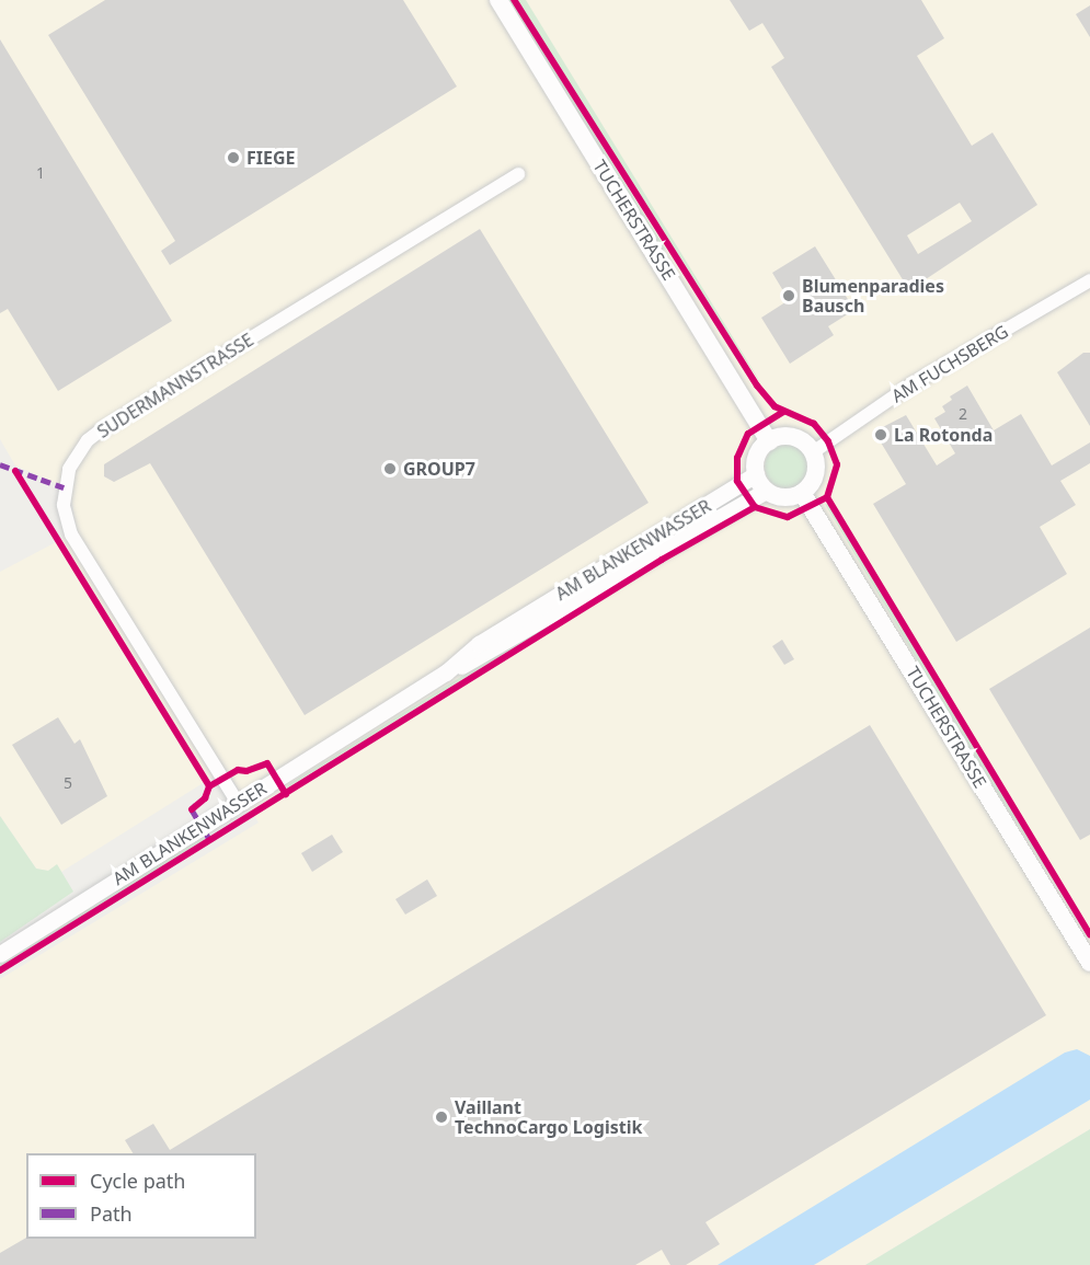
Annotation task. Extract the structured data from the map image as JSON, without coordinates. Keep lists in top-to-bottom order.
{
  "streets": {
    "main road": ["TUCHERSTRASSE"],
    "street": ["AM FUCHSBERG", "SUDERMANNSTRASSE", "AM BLANKENWASSER"]
  },
  "crossings": [
    ["TUCHERSTRASSE", "AM FUCHSBERG"],
    ["TUCHERSTRASSE", "AM BLANKENWASSER"],
    ["AM FUCHSBERG", "AM BLANKENWASSER"],
    ["SUDERMANNSTRASSE", "AM BLANKENWASSER"]
  ],
  "places": [
    "FIEGE",
    "Blumenparadies Bausch",
    "La Rotonda",
    "GROUP7",
    "Vaillant TechnoCargo Logistik"
  ],
  "house_numbers": ["1", "2", "5"],
  "legend": ["Cycle path", "Path"]
}
